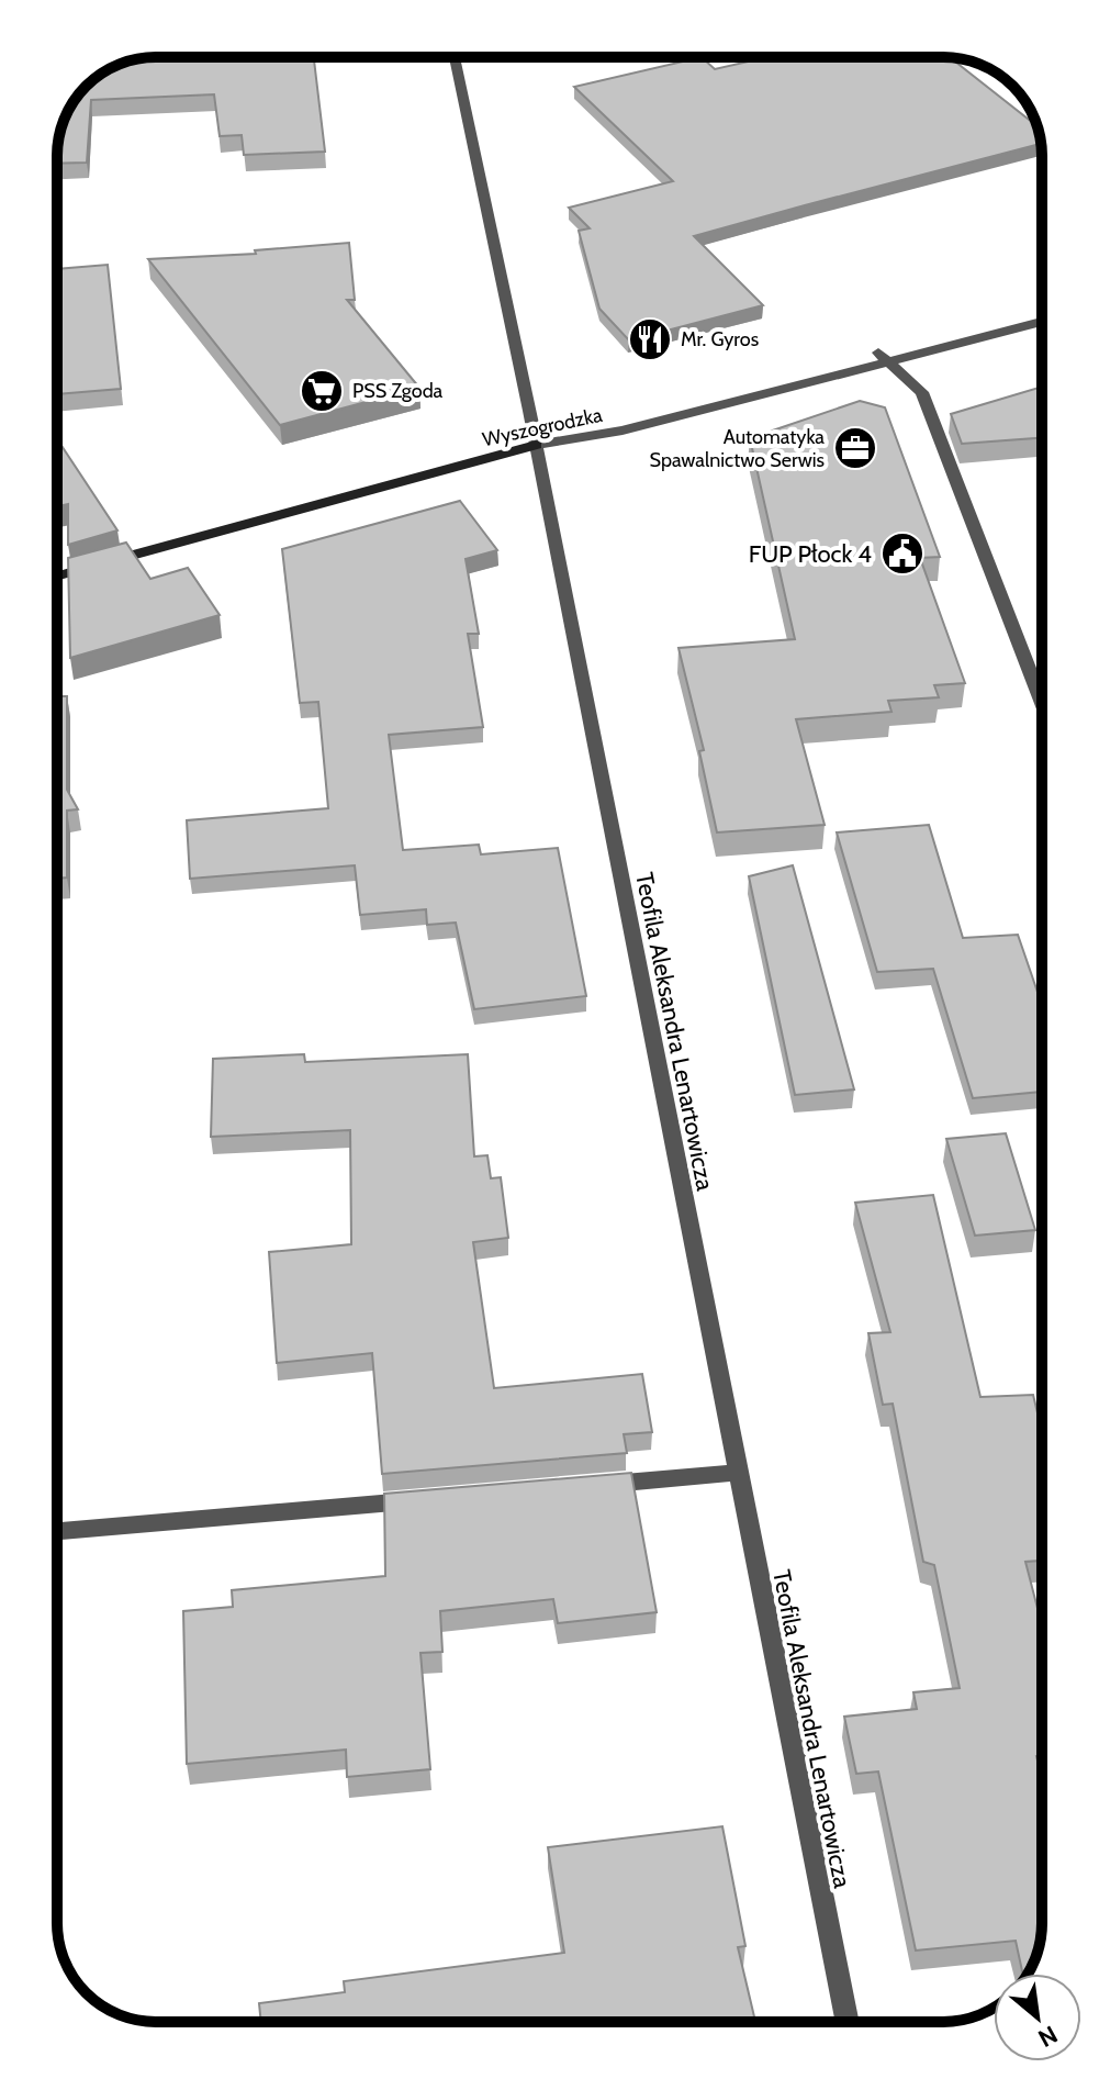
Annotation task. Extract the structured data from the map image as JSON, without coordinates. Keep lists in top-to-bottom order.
{
  "streets": {
    "street": ["Wyszogrodzka", "Teofila Aleksandra Lenartowicza"]
  },
  "crossings": [
    ["Wyszogrodzka", "Teofila Aleksandra Lenartowicza"]
  ],
  "places": {
    "restaurant": ["Mr. Gyros"],
    "supermarket": ["PSS Zgoda"],
    "office": ["Automatyka Spawalnictwo Serwis"],
    "public building": ["FUP Płock 4"]
  },
  "north": "bottom right"
}
